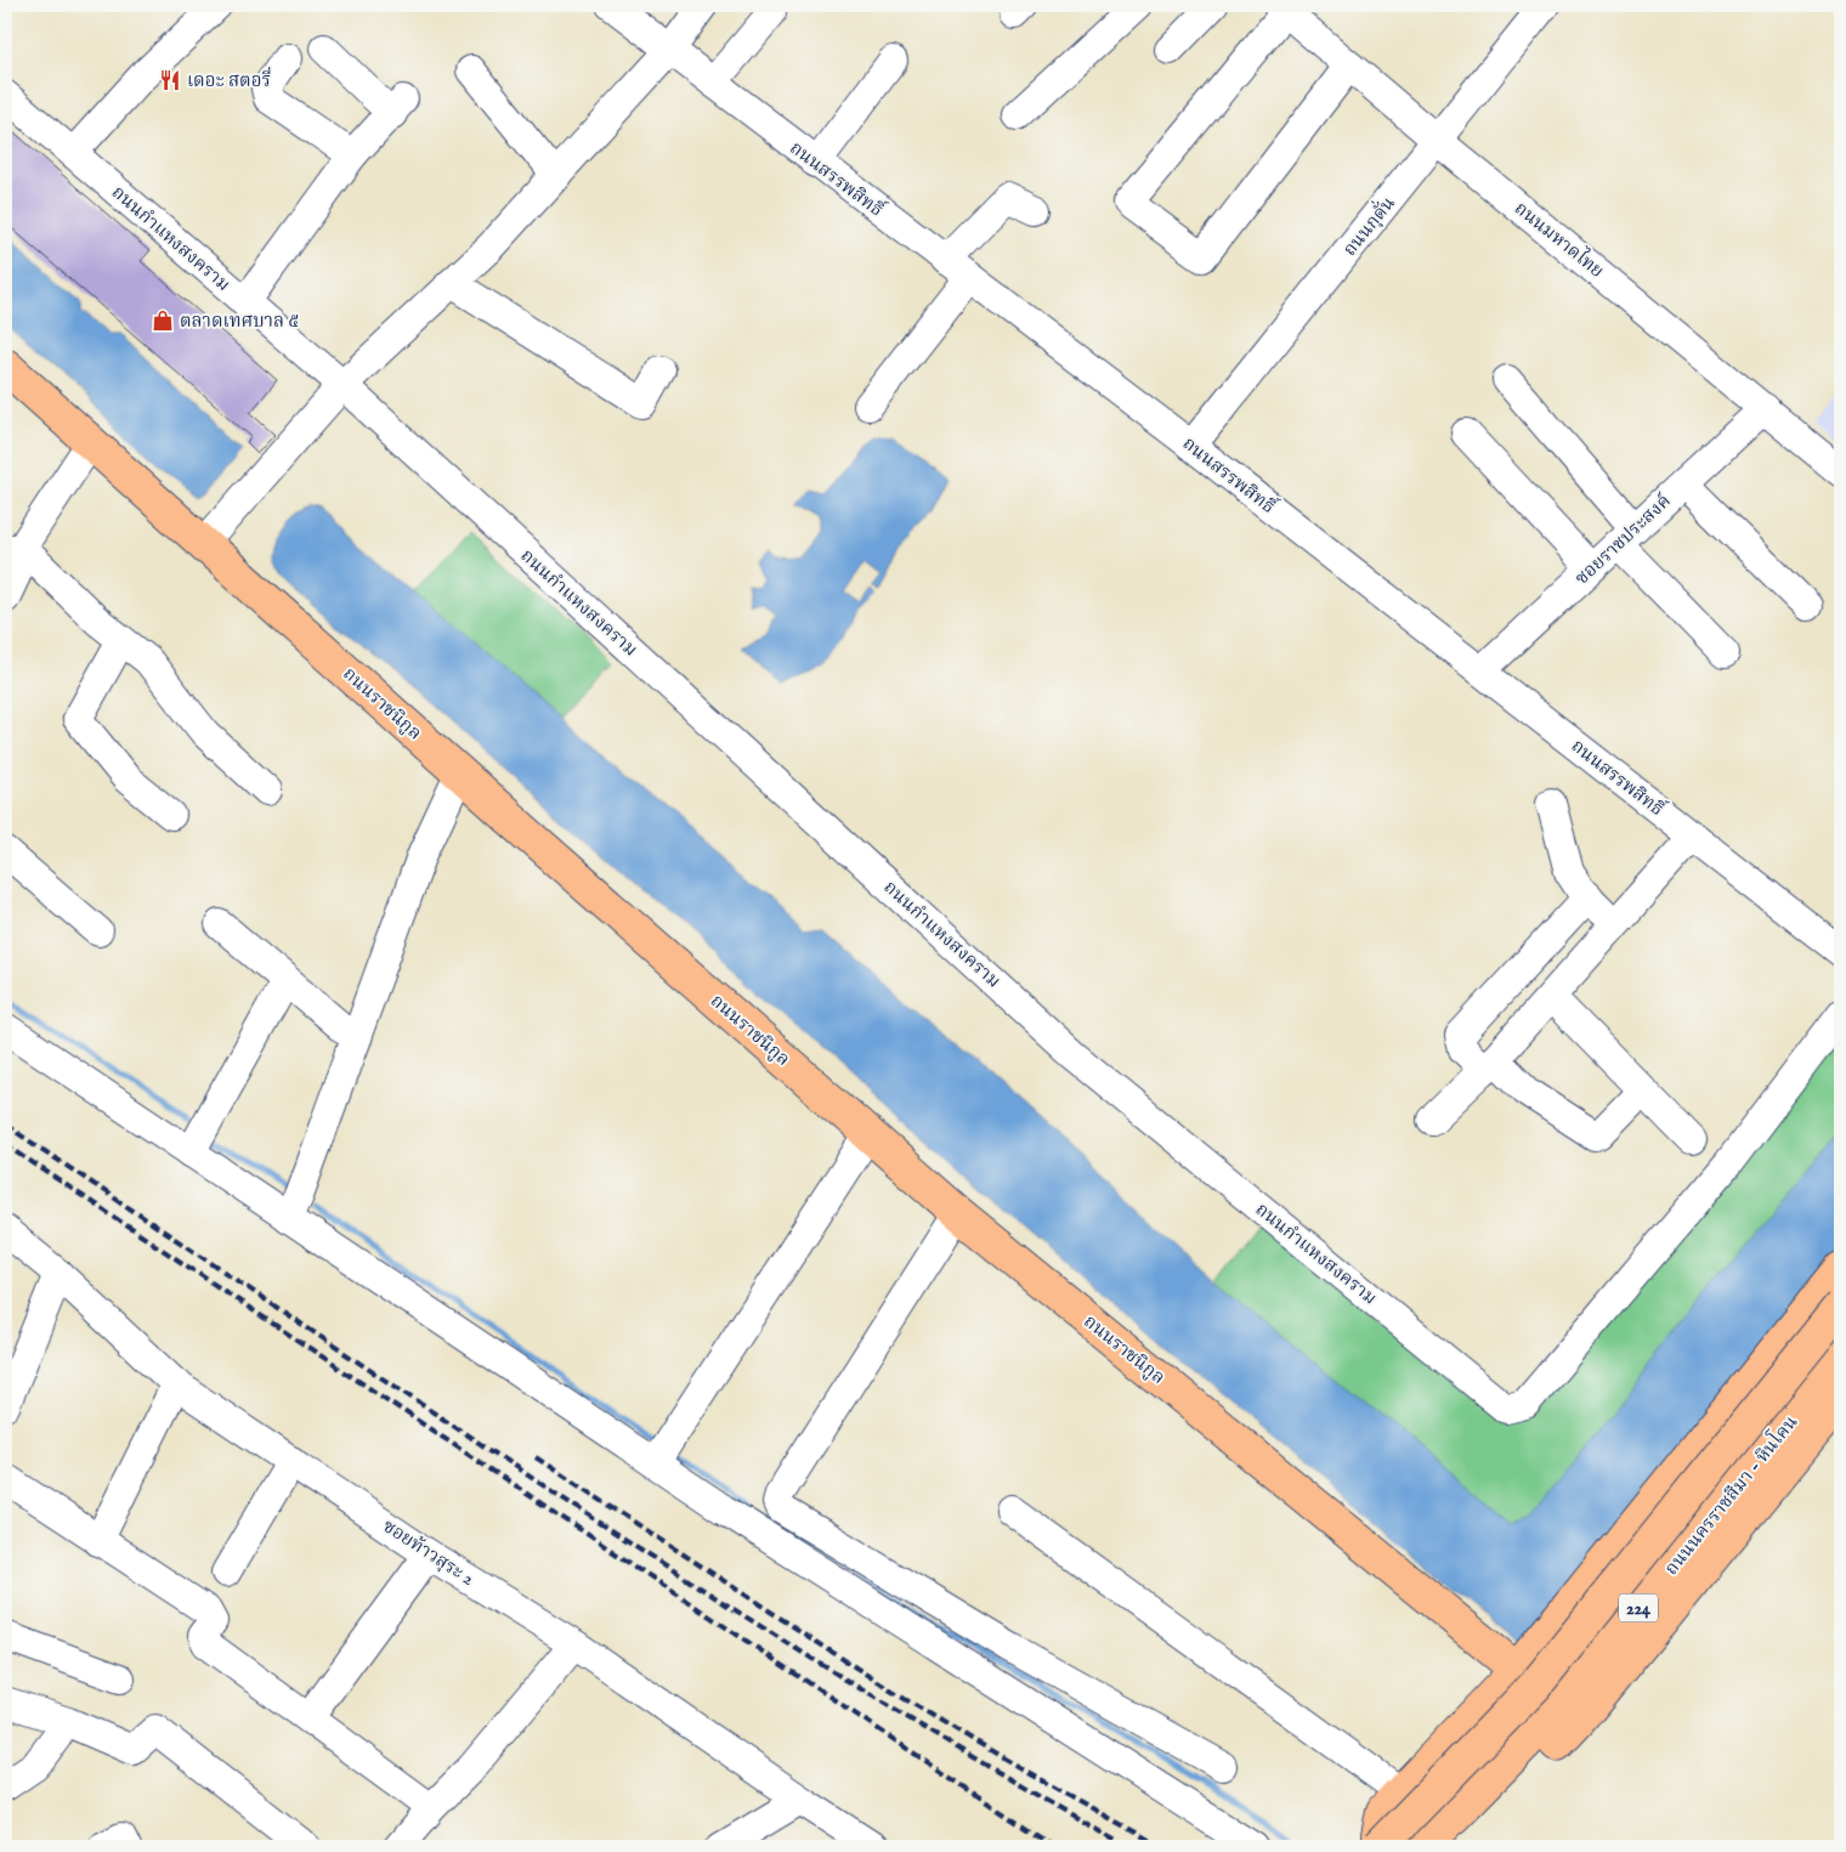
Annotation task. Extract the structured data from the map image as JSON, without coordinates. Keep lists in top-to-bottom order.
{
  "streets": {
    "main road": ["ถนนราชนิกูล", "ถนนนครราชสีมา - หินโคน", "224"],
    "street": [
      "ถนนสรรพสิทธิ์",
      "ถนนกุดั่น",
      "ถนนกำแหงสงคราม",
      "ถนนมหาดไทย",
      "ซอยราชประสงค์",
      "ซอยท้าวสุระ 2"
    ]
  },
  "crossings": [
    ["ถนนสรรพสิทธิ์", "ถนนกุดั่น"],
    ["ถนนสรรพสิทธิ์", "ซอยราชประสงค์"],
    ["ถนนกุดั่น", "ถนนมหาดไทย"],
    ["ถนนมหาดไทย", "ซอยราชประสงค์"]
  ],
  "places": {
    "restaurant": ["เดอะ สตอรี่"],
    "shop": ["ตลาดเทศบาล ๕"]
  }
}
